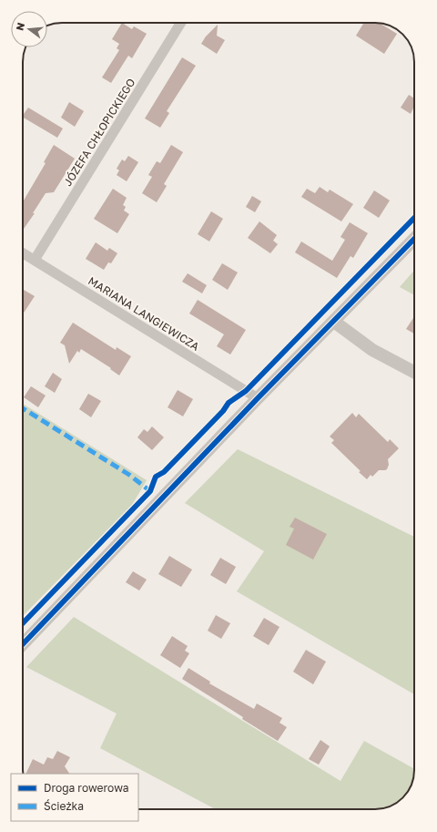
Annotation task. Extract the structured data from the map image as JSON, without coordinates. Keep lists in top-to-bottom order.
{
  "streets": {
    "street": ["JÓZEFA CHŁOPICKIEGO", "MARIANA LANGIEWICZA"]
  },
  "crossings": [
    ["JÓZEFA CHŁOPICKIEGO", "MARIANA LANGIEWICZA"]
  ],
  "legend": ["Droga rowerowa", "Ścieżka"],
  "north": "left"
}
